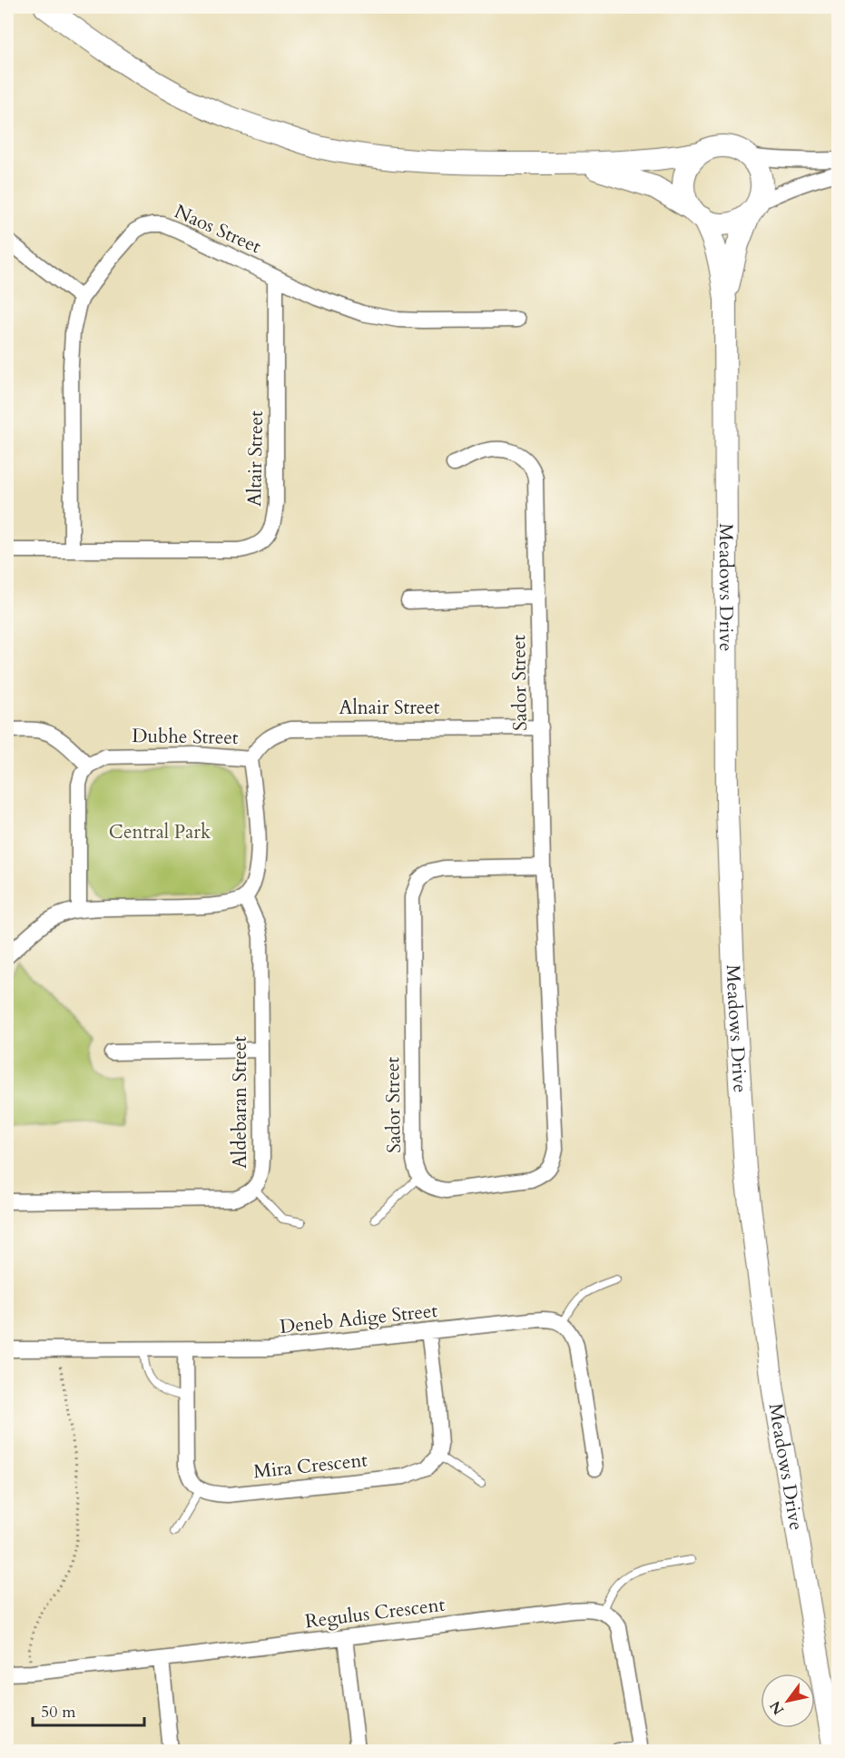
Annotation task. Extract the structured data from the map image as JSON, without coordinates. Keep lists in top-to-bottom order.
{
  "streets": {
    "street": [
      "Naos Street",
      "Altair Street",
      "Meadows Drive",
      "Sador Street",
      "Alnair Street",
      "Dubhe Street",
      "Aldebaran Street",
      "Deneb Adige Street",
      "Mira Crescent",
      "Regulus Crescent"
    ]
  },
  "crossings": [
    ["Naos Street", "Altair Street"],
    ["Sador Street", "Alnair Street"],
    ["Alnair Street", "Dubhe Street"],
    ["Dubhe Street", "Aldebaran Street"]
  ],
  "parks": ["Central Park"],
  "scale_bar": "50 m",
  "north": "bottom left"
}
